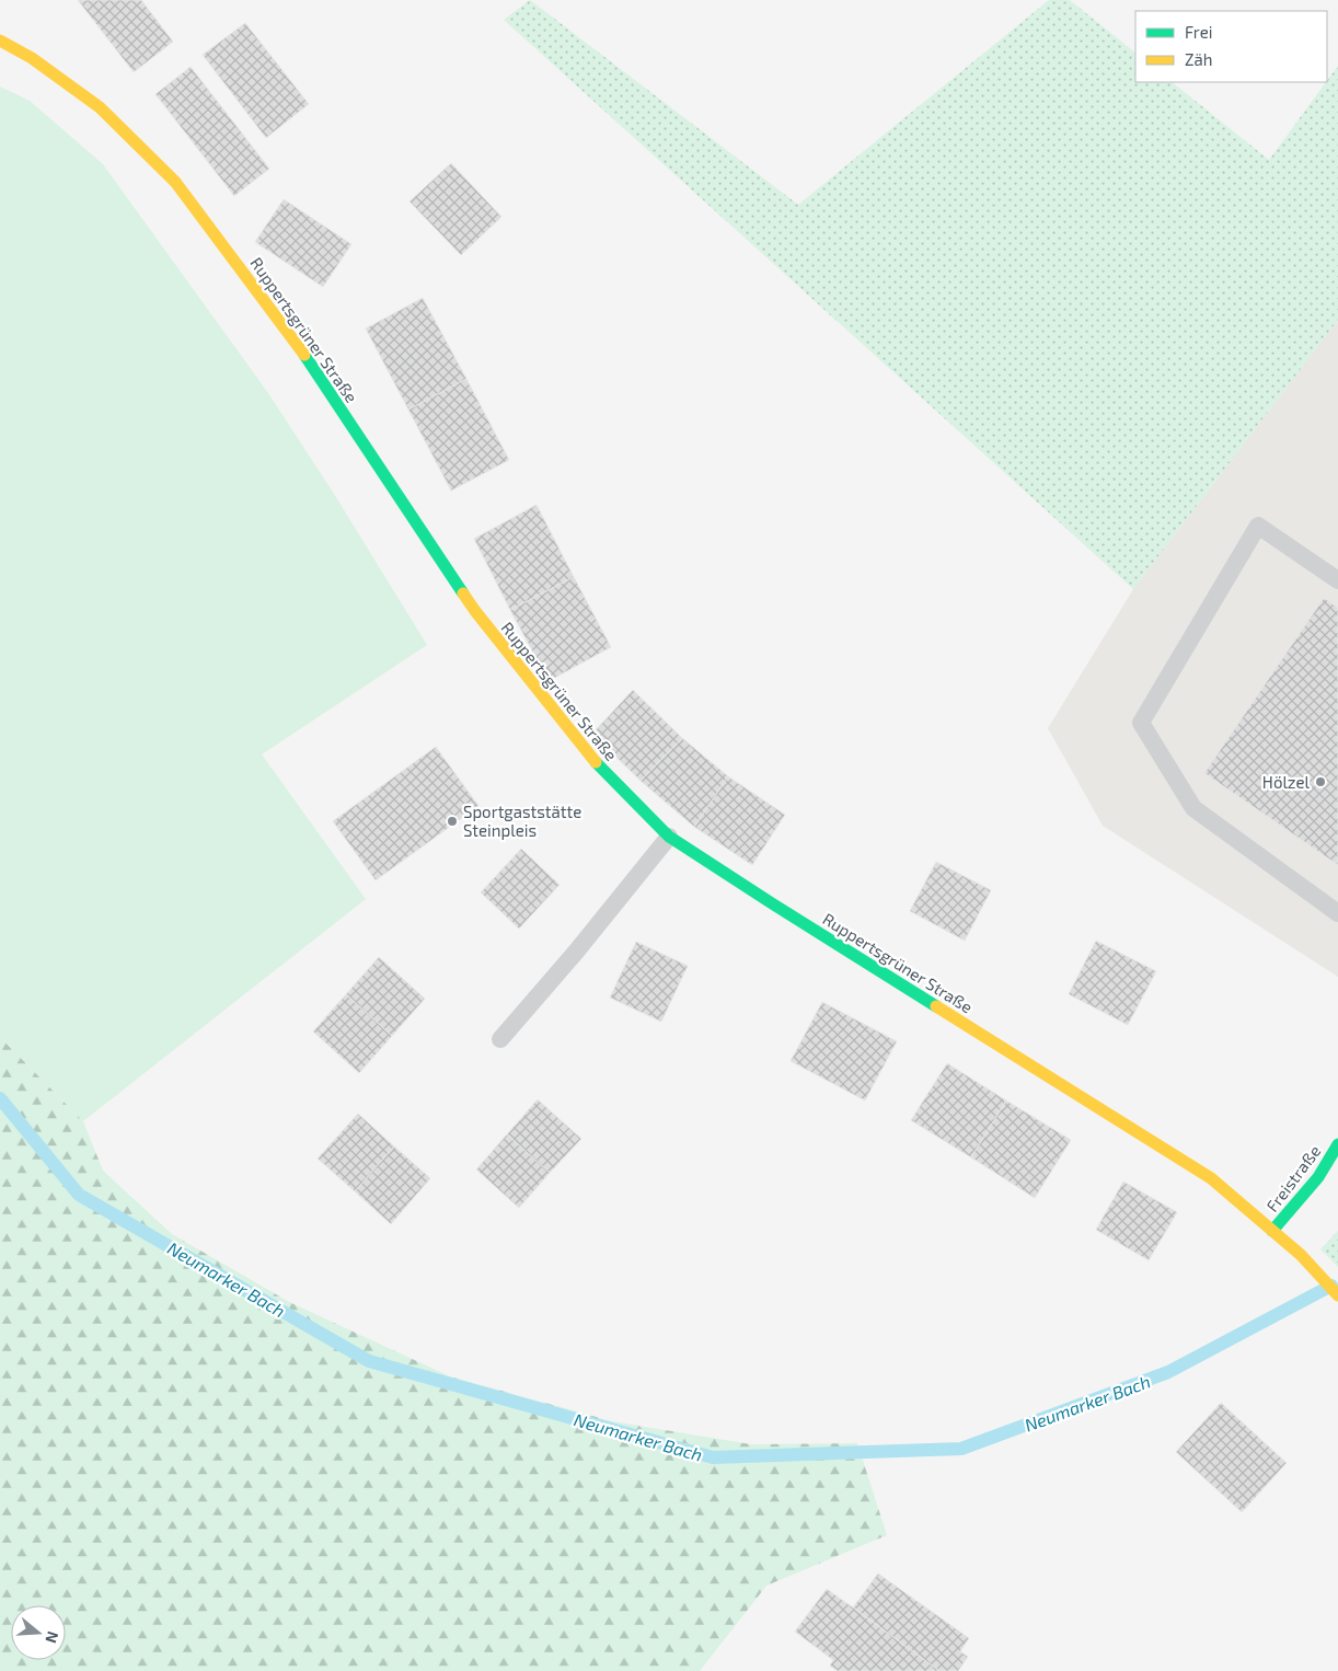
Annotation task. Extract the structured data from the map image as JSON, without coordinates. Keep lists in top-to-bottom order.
{
  "streets": {
    "street": ["Ruppertsgrüner Straße", "Freistraße"]
  },
  "crossings": [
    ["Ruppertsgrüner Straße", "Freistraße"]
  ],
  "water": ["Neumarker Bach"],
  "places": ["Hölzel", "Sportgaststätte Steinpleis"],
  "legend": ["Frei", "Zäh"],
  "north": "right"
}
